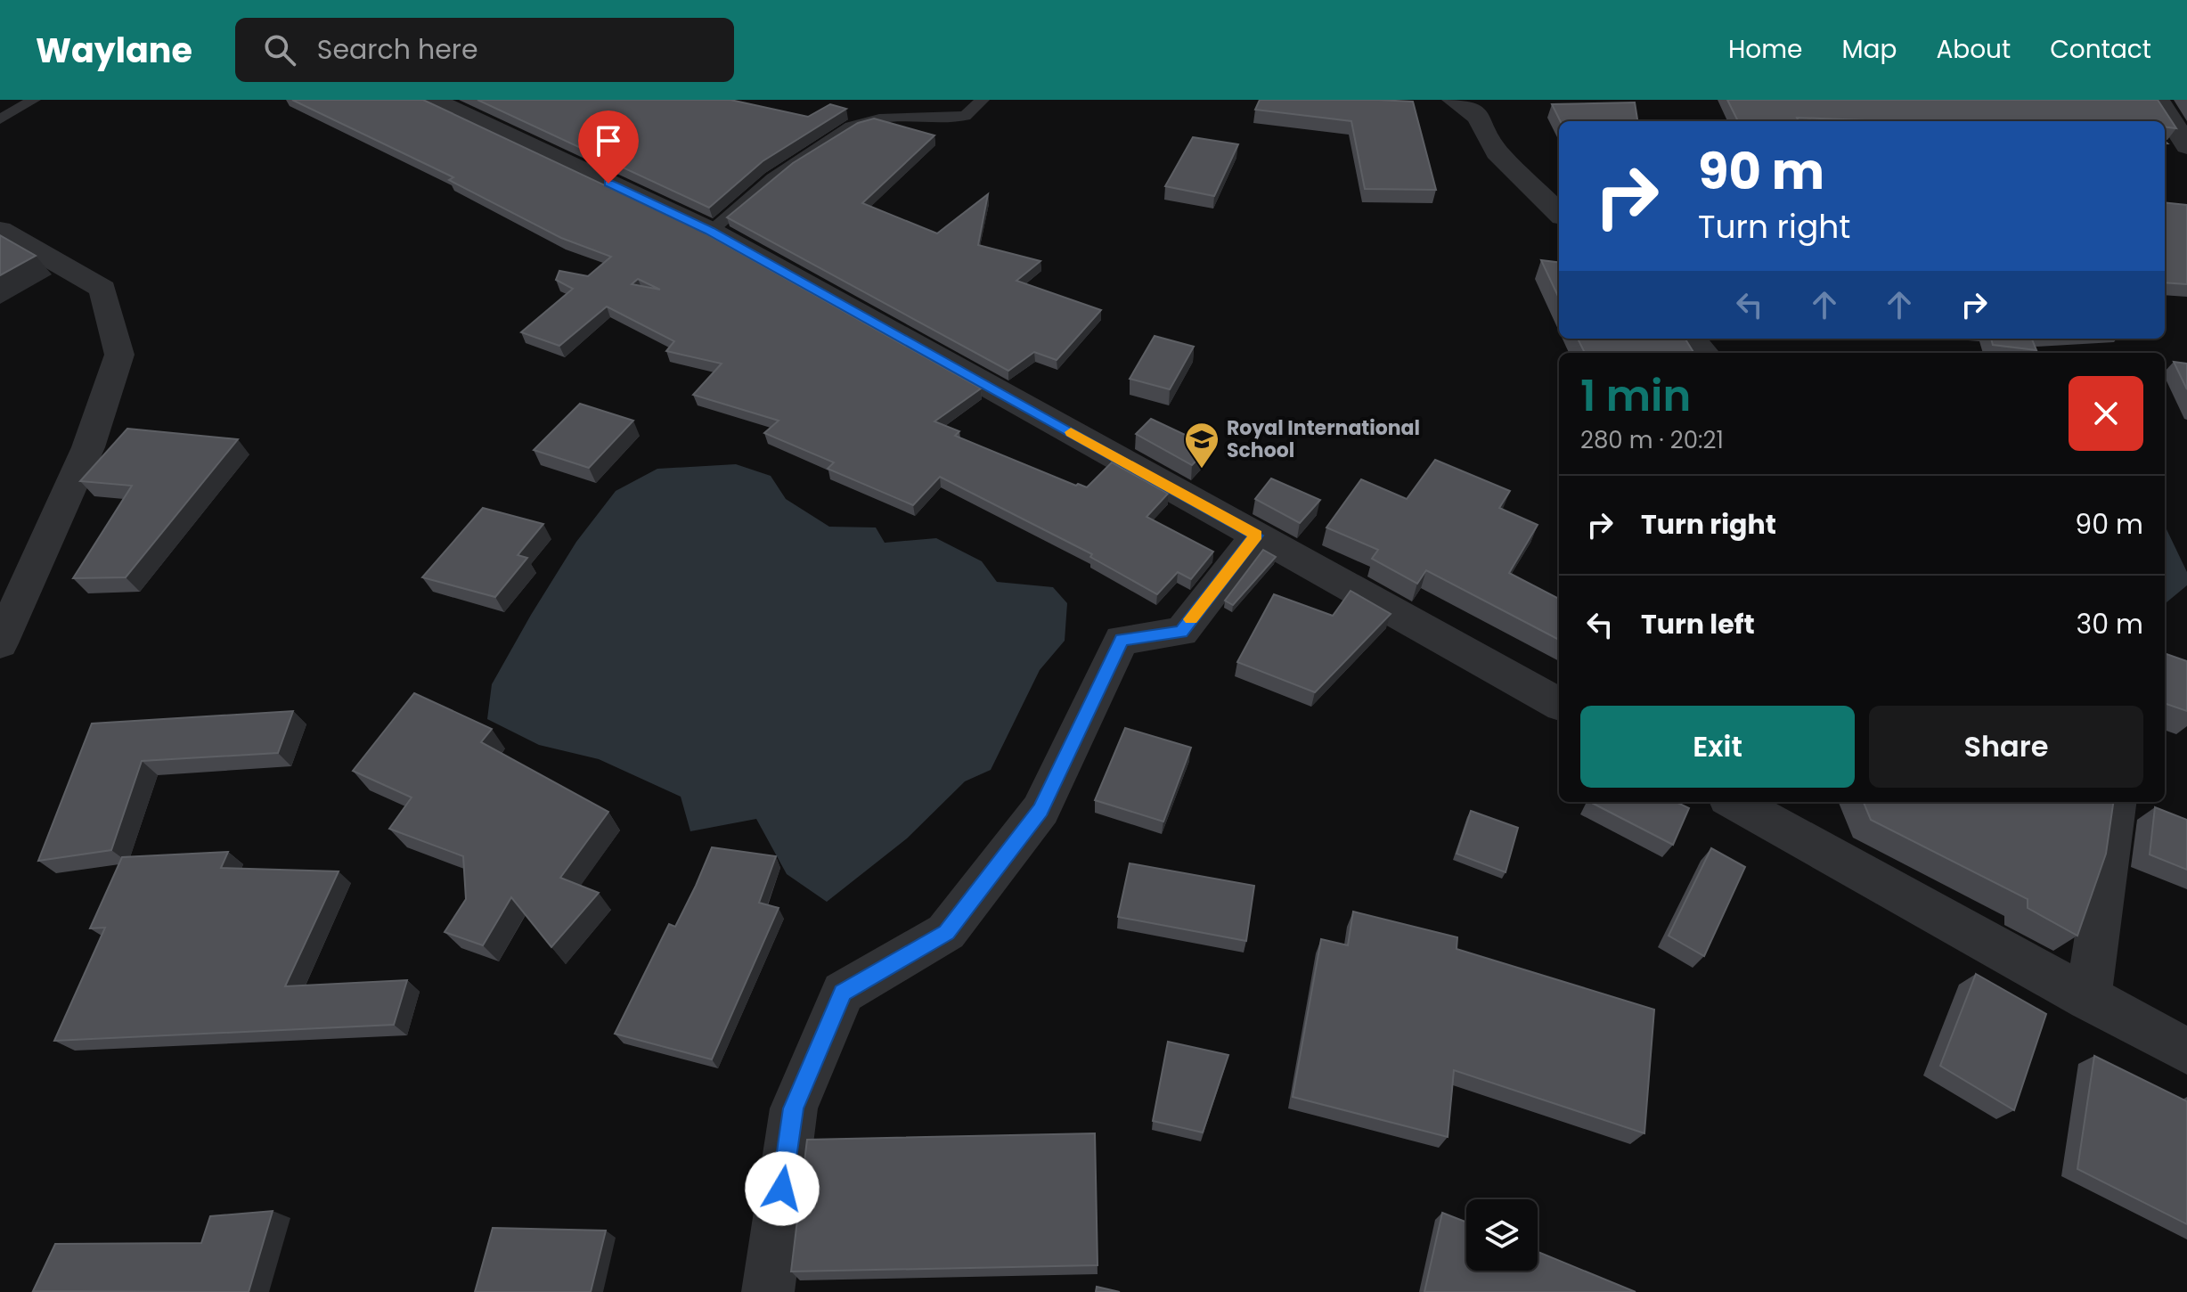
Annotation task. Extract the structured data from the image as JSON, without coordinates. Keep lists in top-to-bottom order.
{
  "places": {
    "school or university": ["Royal International School"]
  },
  "page": {
    "header": "Waylane",
    "search": "Search here",
    "nav": [
      "Home",
      "Map",
      "About",
      "Contact"
    ],
    "turn": ["90 m", "Turn right"],
    "heading": ["1 min", "280 m · 20:21"],
    "list": [
      {
        "name": "Turn right",
        "value": "90 m"
      },
      {
        "name": "Turn left",
        "value": "30 m"
      }
    ],
    "buttons": ["Exit", "Share"]
  }
}
